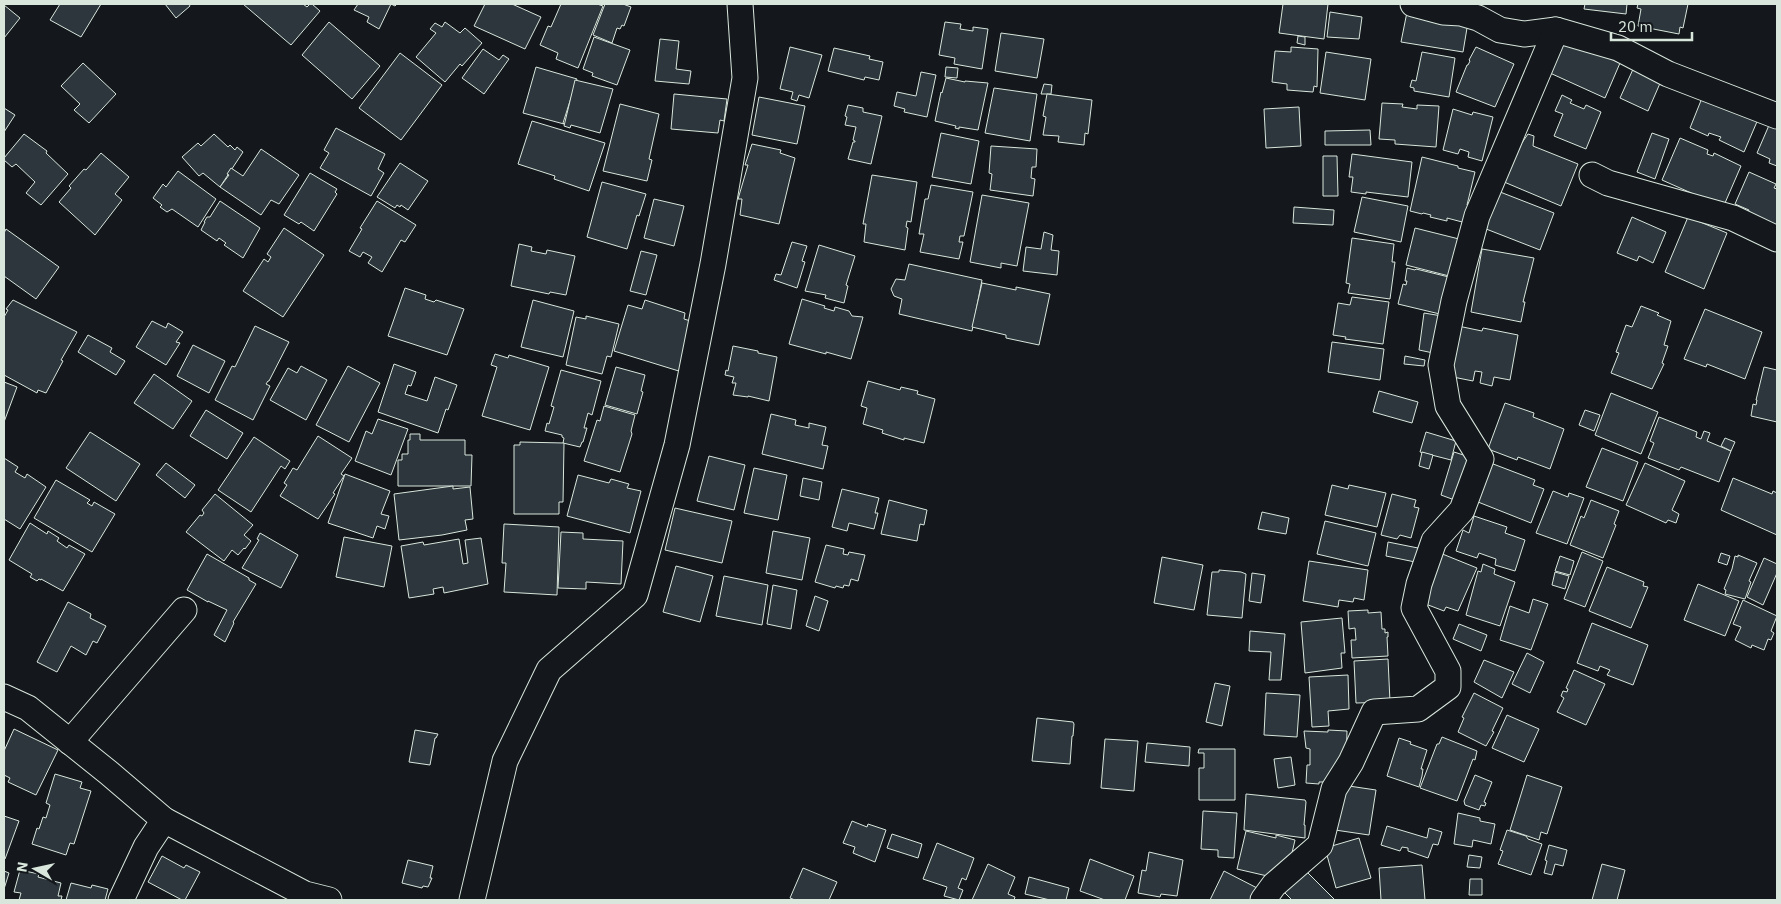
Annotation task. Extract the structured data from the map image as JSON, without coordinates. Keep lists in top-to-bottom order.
{
  "scale_bar": "20 m",
  "north": "left"
}
